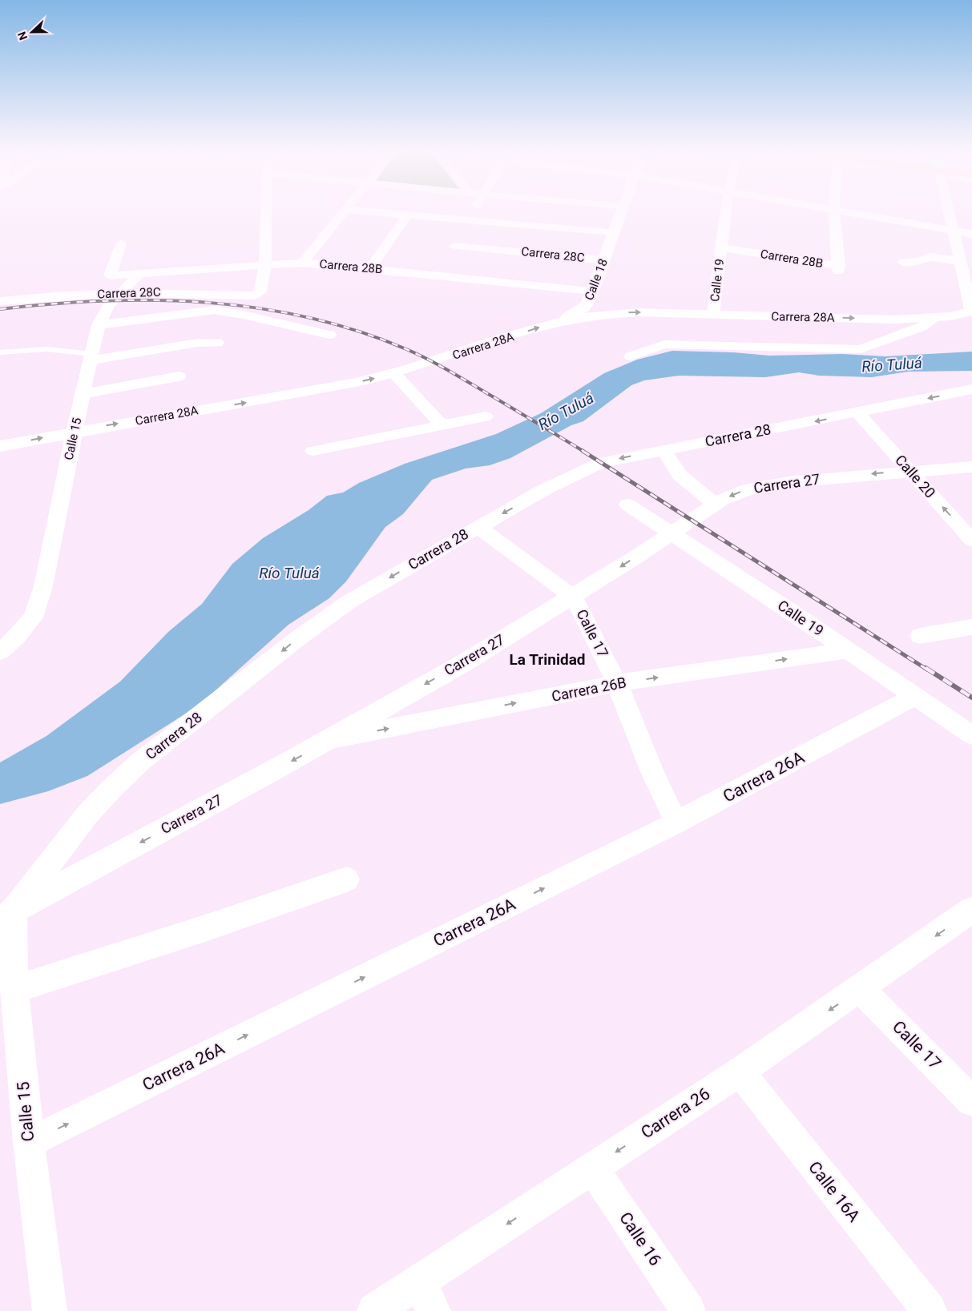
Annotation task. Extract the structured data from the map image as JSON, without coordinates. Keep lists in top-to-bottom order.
{
  "streets": {
    "street": [
      "Carrera 28C",
      "Carrera 28B",
      "Calle 18",
      "Calle 19",
      "Carrera 28A",
      "Carrera 28",
      "Calle 15",
      "Calle 20",
      "Carrera 27",
      "Calle 17",
      "Carrera 26B",
      "Carrera 26A",
      "Carrera 26",
      "Calle 16A",
      "Calle 16"
    ]
  },
  "crossings": [
    ["Carrera 28C", "Carrera 28B"],
    ["Carrera 28C", "Calle 18"],
    ["Carrera 28C", "Calle 15"],
    ["Carrera 28B", "Calle 18"],
    ["Carrera 28B", "Calle 19"],
    ["Carrera 28B", "Calle 15"],
    ["Calle 18", "Carrera 28A"],
    ["Calle 19", "Carrera 28A"],
    ["Calle 19", "Carrera 27"],
    ["Calle 19", "Carrera 26B"],
    ["Calle 19", "Carrera 26A"],
    ["Carrera 28A", "Calle 15"],
    ["Carrera 28", "Calle 15"],
    ["Carrera 28", "Calle 20"],
    ["Carrera 28", "Carrera 27"],
    ["Carrera 28", "Calle 17"],
    ["Calle 15", "Carrera 27"],
    ["Calle 15", "Carrera 26A"],
    ["Calle 20", "Carrera 27"],
    ["Carrera 27", "Calle 17"],
    ["Carrera 27", "Carrera 26B"],
    ["Calle 17", "Carrera 26B"],
    ["Calle 17", "Carrera 26A"],
    ["Calle 17", "Carrera 26"],
    ["Carrera 26", "Calle 16A"],
    ["Carrera 26", "Calle 16"]
  ],
  "one_way": ["Calle 20", "Carrera 26B", "Carrera 26"],
  "districts": ["La Trinidad"],
  "water": ["Río Tuluá"],
  "north": "left"
}
